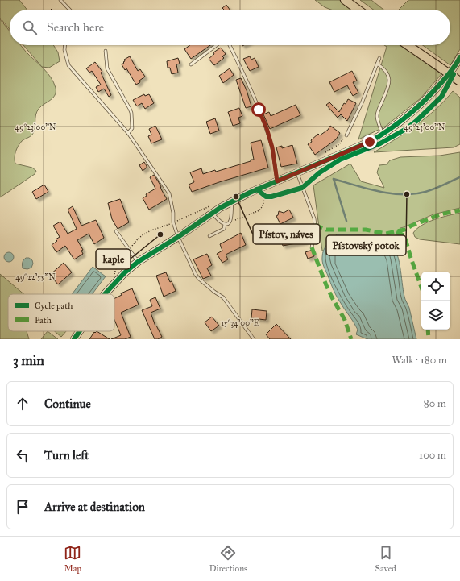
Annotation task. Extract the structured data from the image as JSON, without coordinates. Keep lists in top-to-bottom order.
{
  "places": ["Pístovský potok", "Pístov, náves", "kaple"],
  "legend": ["Cycle path", "Path"],
  "page": {
    "search": "Search here",
    "heading": ["3 min", "Walk · 180 m"],
    "list": [
      ["Continue", "80 m"],
      ["Turn left", "100 m"],
      "Arrive at destination"
    ],
    "nav": ["Map", "Directions", "Saved"]
  },
  "coordinates": ["49°23'00\"N", "49°22'55\"N", "15°34'00\"E"]
}
